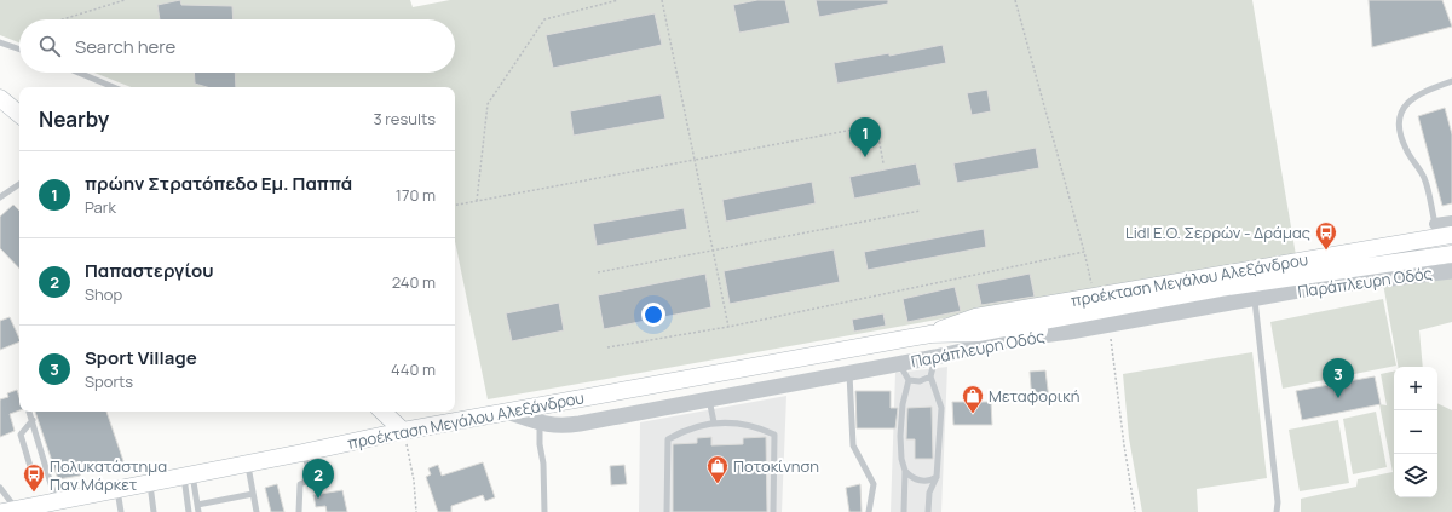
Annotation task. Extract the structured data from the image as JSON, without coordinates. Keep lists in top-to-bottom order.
{
  "streets": {
    "main road": ["προέκταση Μεγάλου Αλεξάνδρου"],
    "street": ["Παράπλευρη Οδός"]
  },
  "crossings": [
    ["προέκταση Μεγάλου Αλεξάνδρου", "Παράπλευρη Οδός"]
  ],
  "places": {
    "bus stop": ["Lidl Ε.Ο. Σερρών - Δράμας", "Πολυκατάστημα Παν Μάρκετ"],
    "shop": ["Μεταφορική", "Ποτοκίνηση"]
  },
  "page": {
    "search": "Search here",
    "heading": ["Nearby", "3 results"],
    "pins": ["1", "3", "2"],
    "list": [
      {
        "mark": "1",
        "name": "πρώην Στρατόπεδο Εμ. Παππά",
        "note": "Park",
        "value": "170 m"
      },
      {
        "mark": "2",
        "name": "Παπαστεργίου",
        "note": "Shop",
        "value": "240 m"
      },
      {
        "mark": "3",
        "name": "Sport Village",
        "note": "Sports",
        "value": "440 m"
      }
    ],
    "map_buttons": ["+", "−"]
  }
}
